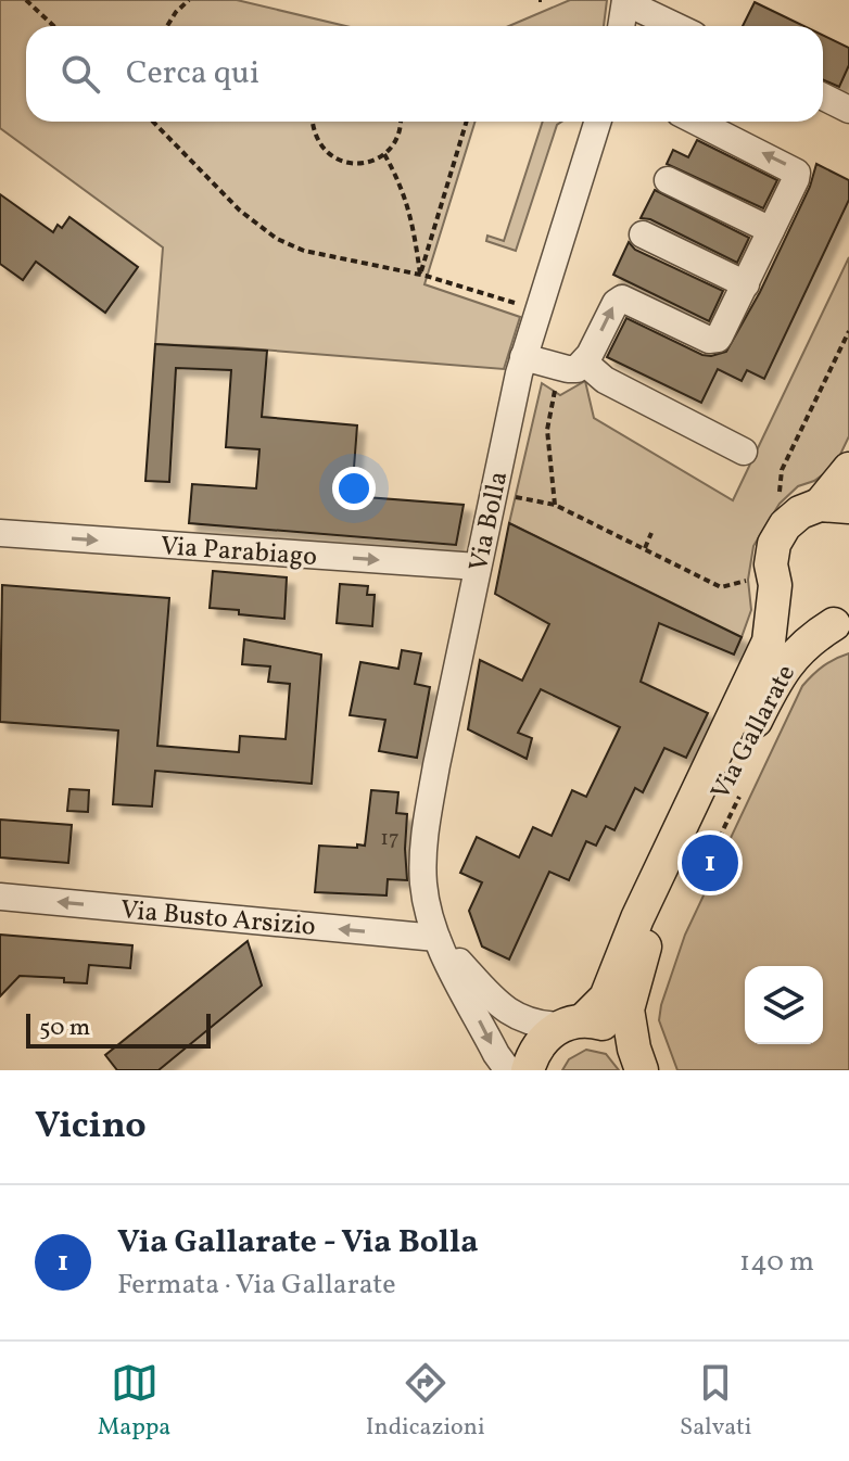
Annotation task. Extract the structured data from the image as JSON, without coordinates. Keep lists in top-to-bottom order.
{
  "streets": {
    "main road": ["Via Gallarate"],
    "street": ["Via Bolla", "Via Parabiago", "Via Busto Arsizio"]
  },
  "crossings": [
    ["Via Bolla", "Via Parabiago"],
    ["Via Bolla", "Via Gallarate"],
    ["Via Bolla", "Via Busto Arsizio"]
  ],
  "one_way": ["Via Parabiago", "Via Busto Arsizio"],
  "house_numbers": ["17"],
  "scale_bar": "50 m",
  "page": {
    "search": "Cerca qui",
    "pins": "1",
    "scale": "50 m",
    "heading": "Vicino",
    "list": [
      {
        "mark": "1",
        "name": "Via Gallarate - Via Bolla",
        "note": "Fermata · Via Gallarate",
        "value": "140 m"
      }
    ],
    "nav": ["Mappa", "Indicazioni", "Salvati"]
  }
}
